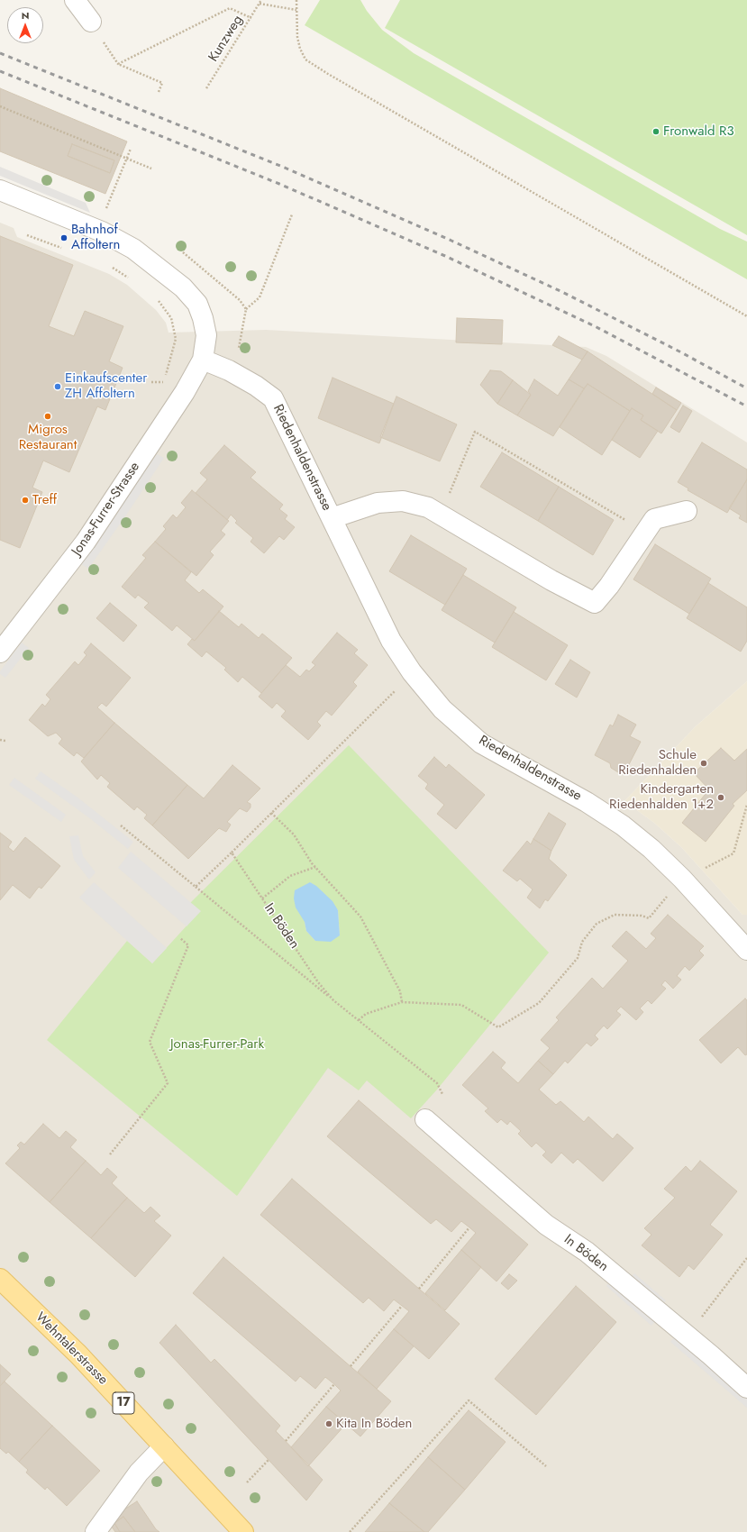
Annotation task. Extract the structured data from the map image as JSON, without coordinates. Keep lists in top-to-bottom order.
{
  "streets": {
    "main road": ["Wehntalerstrasse", "17"],
    "street": ["Riedenhaldenstrasse", "Jonas-Furrer-Strasse", "In Böden"],
    "path": ["Kunzweg"]
  },
  "crossings": [
    ["Riedenhaldenstrasse", "Jonas-Furrer-Strasse"]
  ],
  "parks": ["Jonas-Furrer-Park"],
  "places": [
    "Fronwald R3",
    "Bahnhof Affoltern",
    "Einkaufscenter ZH Affoltern",
    "Migros Restaurant",
    "Treff",
    "Schule Riedenhalden",
    "Kindergarten Riedenhalden 1+2",
    "Kita In Böden"
  ],
  "north": "top"
}
